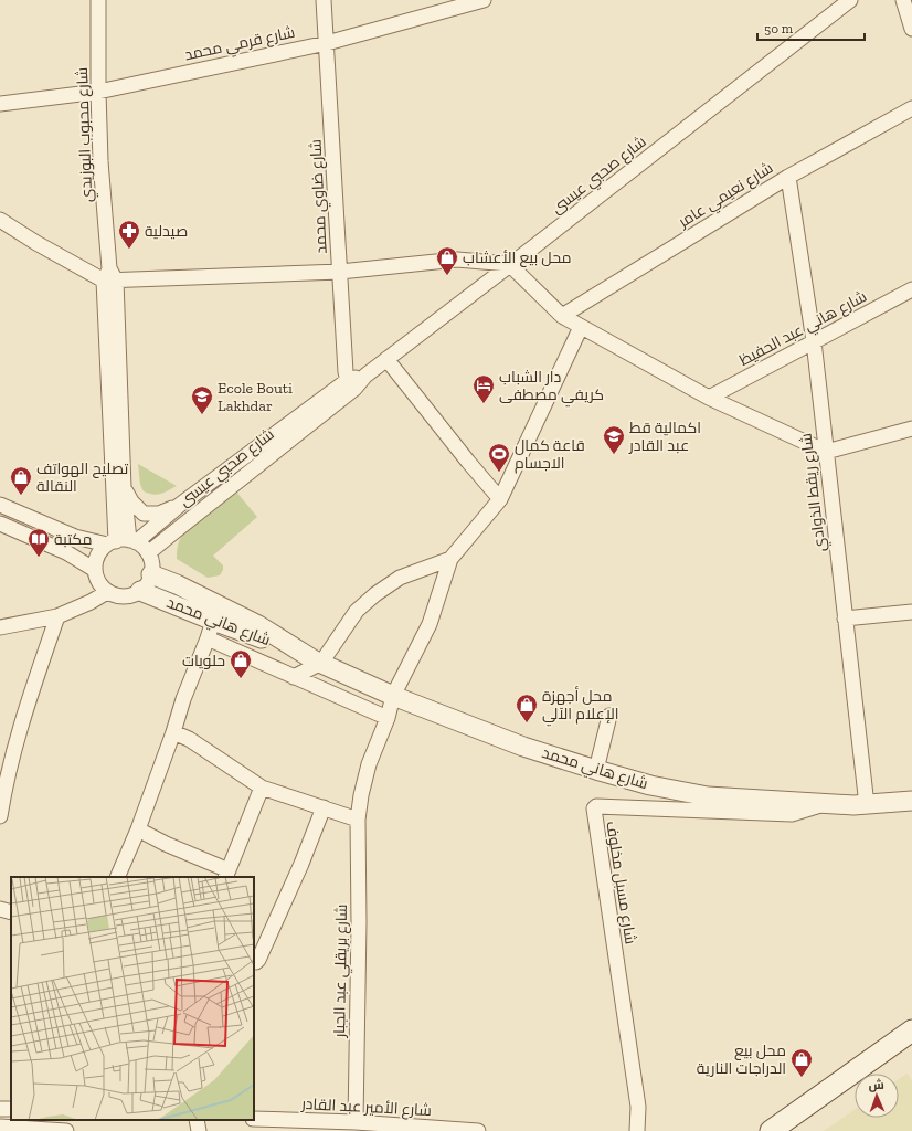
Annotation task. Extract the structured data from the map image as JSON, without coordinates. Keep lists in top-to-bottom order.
{
  "streets": {
    "street": [
      "شارع قرمي محمد",
      "شارع محبوب البوزيدي",
      "شارع صحبي عيسى",
      "شارع نعيمي عامر",
      "شارع ضاوي محمد",
      "شارع هاني عبد الحفيظ",
      "شارع ريقط الذوادي",
      "شارع هاني محمد",
      "شارع مسبل مخلوف",
      "شارع بريقلي عبد الجبار",
      "شارع الأمير عبد القادر"
    ]
  },
  "crossings": [
    ["شارع قرمي محمد", "شارع محبوب البوزيدي"],
    ["شارع قرمي محمد", "شارع ضاوي محمد"],
    ["شارع صحبي عيسى", "شارع ضاوي محمد"],
    ["شارع صحبي عيسى", "شارع هاني محمد"],
    ["شارع نعيمي عامر", "شارع ريقط الذوادي"],
    ["شارع هاني عبد الحفيظ", "شارع ريقط الذوادي"],
    ["شارع ريقط الذوادي", "شارع هاني محمد"],
    ["شارع هاني محمد", "شارع مسبل مخلوف"],
    ["شارع هاني محمد", "شارع بريقلي عبد الجبار"],
    ["شارع بريقلي عبد الجبار", "شارع الأمير عبد القادر"]
  ],
  "places": {
    "pharmacy": ["صيدلية"],
    "shop": [
      "محل بيع الأعشاب",
      "تصليح الهواتف النقالة",
      "حلويات",
      "محل أجهزة الإعلام الآلي",
      "محل بيع الدراجات النارية"
    ],
    "hotel": ["دار الشباب كريفي مصطفى"],
    "school or university": ["Ecole Bouti Lakhdar", "اكمالية قط عبد القادر"],
    "sports": ["قاعة كمال الاجسام"],
    "library": ["مكتبة"]
  },
  "scale_bar": "50 m",
  "north": "top"
}
